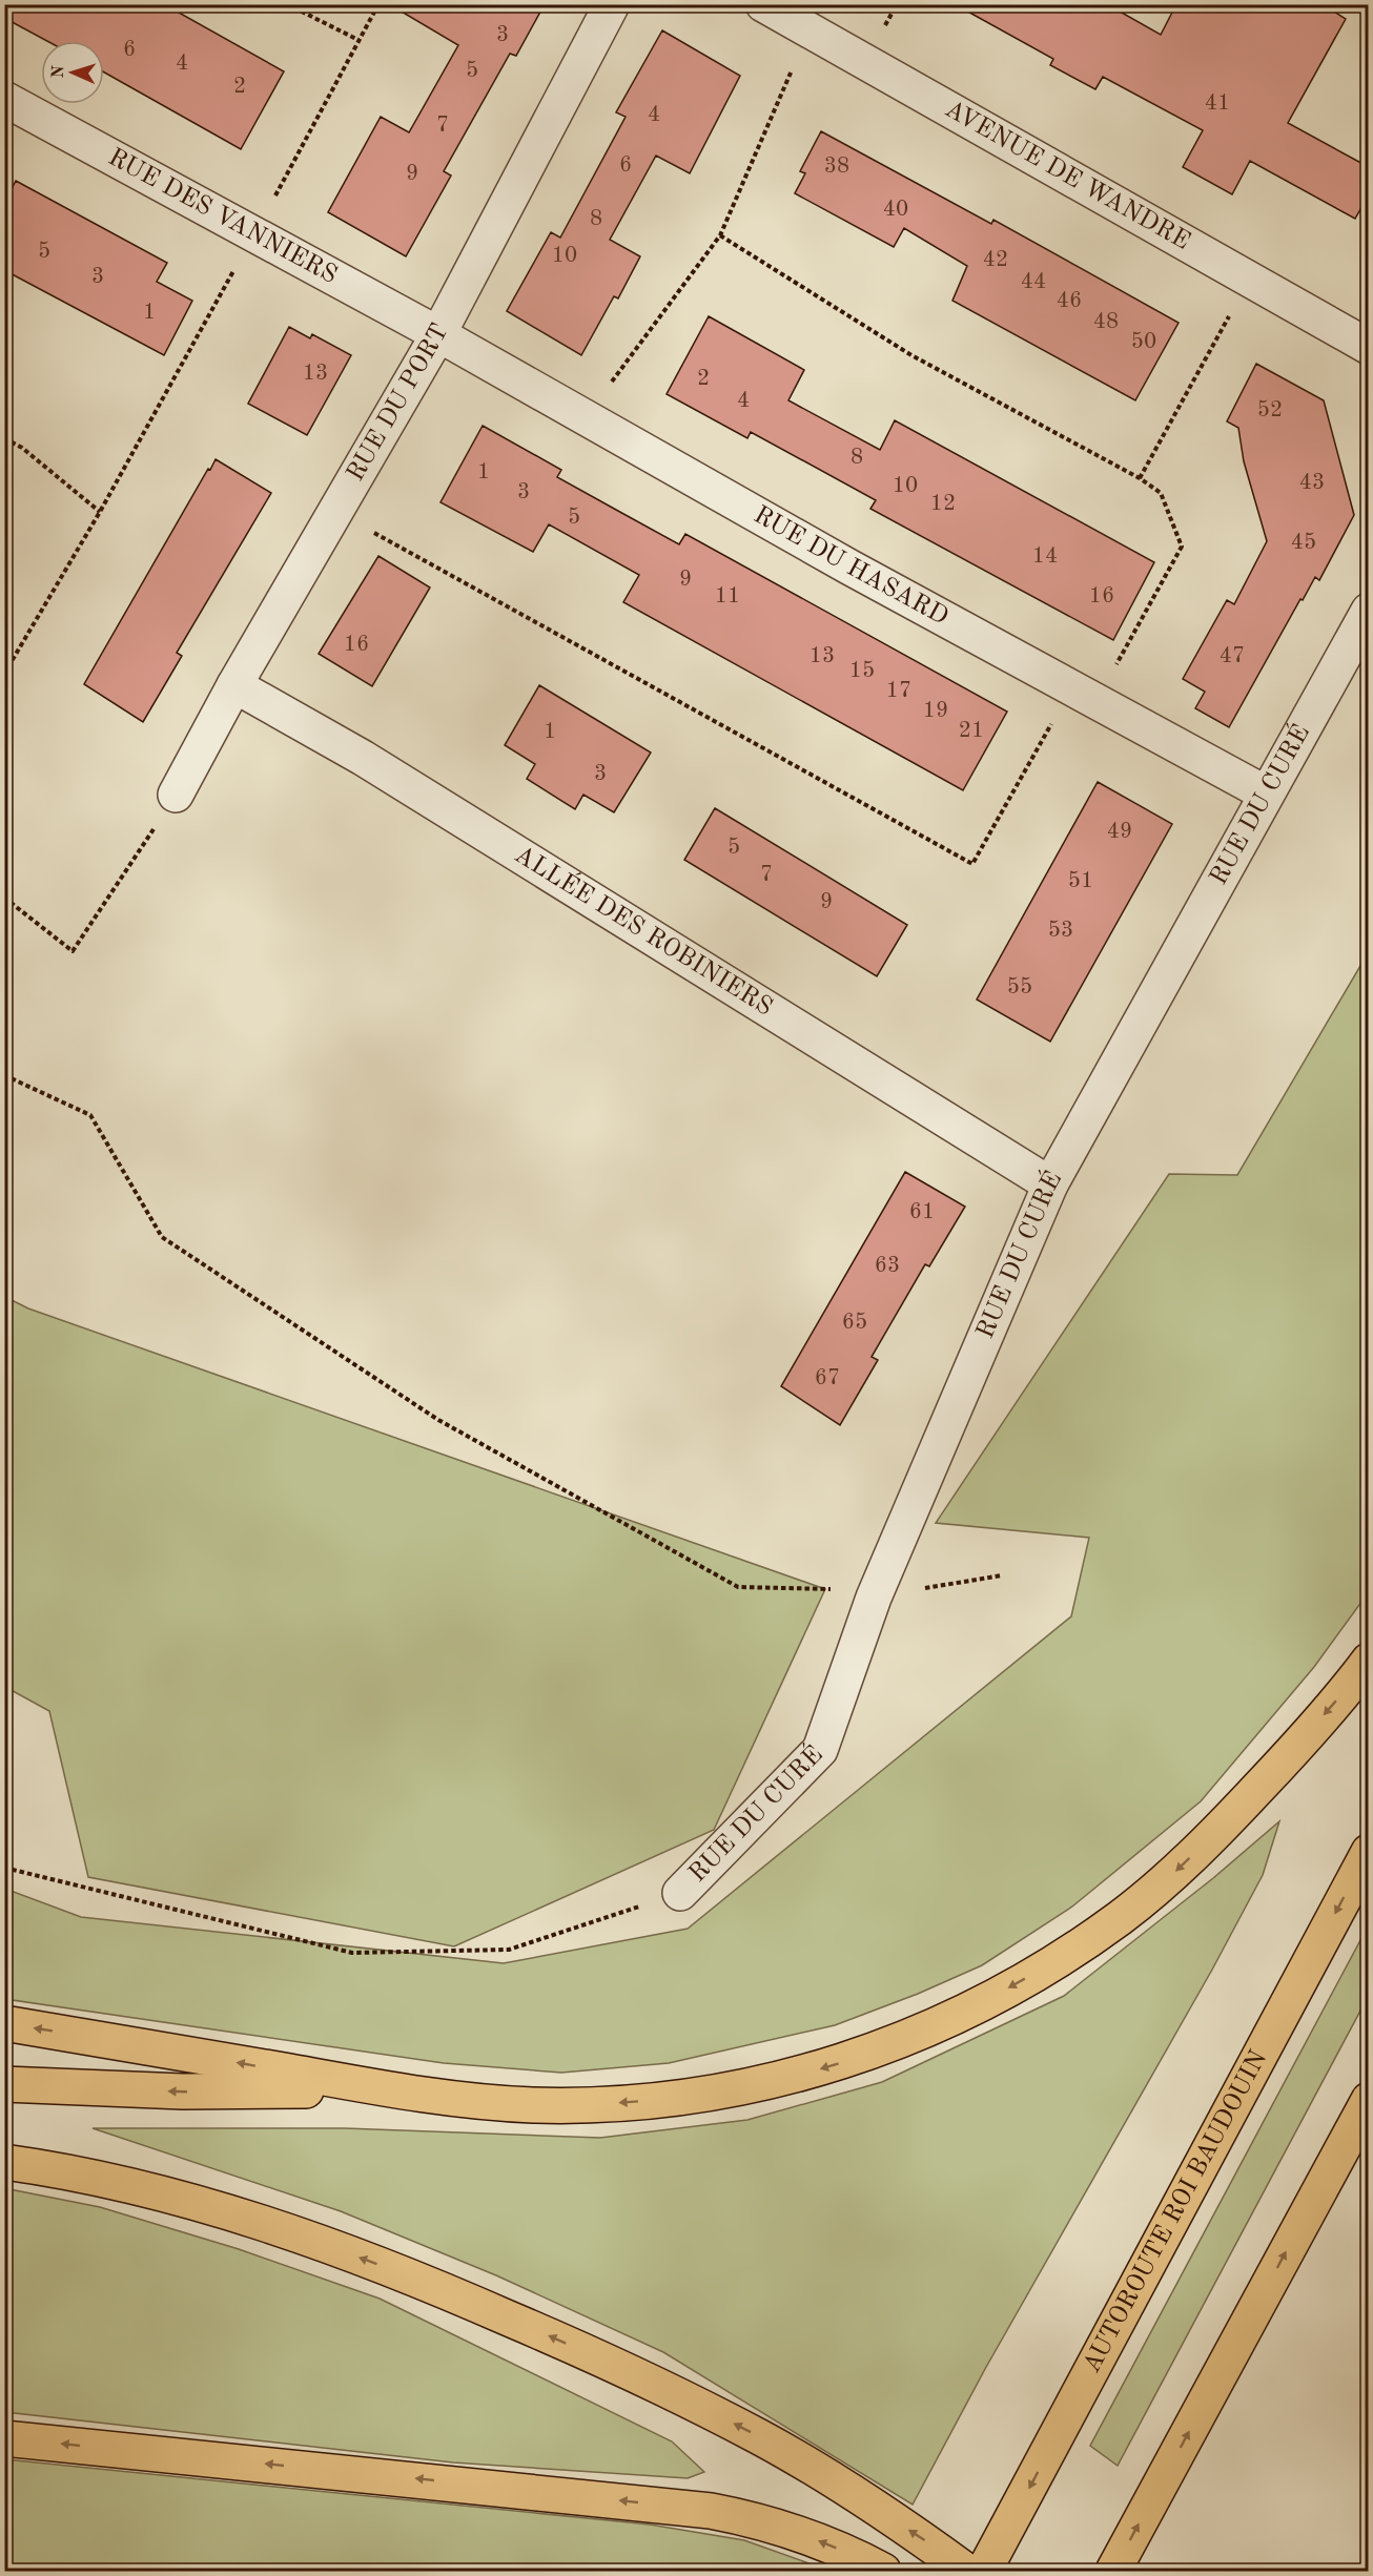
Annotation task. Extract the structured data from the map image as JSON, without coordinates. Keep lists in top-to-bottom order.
{
  "streets": {
    "highway": ["AUTOROUTE ROI BAUDOUIN"],
    "street": [
      "AVENUE DE WANDRE",
      "RUE DES VANNIERS",
      "RUE DU PORT",
      "RUE DU HASARD",
      "RUE DU CURÉ",
      "ALLÉE DES ROBINIERS"
    ]
  },
  "crossings": [
    ["RUE DES VANNIERS", "RUE DU PORT"],
    ["RUE DES VANNIERS", "RUE DU HASARD"],
    ["RUE DU PORT", "RUE DU HASARD"],
    ["RUE DU PORT", "ALLÉE DES ROBINIERS"],
    ["RUE DU HASARD", "RUE DU CURÉ"],
    ["RUE DU CURÉ", "ALLÉE DES ROBINIERS"]
  ],
  "house_numbers": [
    "3",
    "6",
    "4",
    "5",
    "2",
    "41",
    "4",
    "7",
    "6",
    "38",
    "9",
    "40",
    "8",
    "5",
    "10",
    "42",
    "3",
    "44",
    "46",
    "1",
    "48",
    "50",
    "13",
    "2",
    "4",
    "52",
    "8",
    "1",
    "43",
    "10",
    "3",
    "12",
    "5",
    "45",
    "14",
    "9",
    "11",
    "16",
    "16",
    "13",
    "47",
    "15",
    "17",
    "19",
    "21",
    "1",
    "3",
    "49",
    "5",
    "7",
    "51",
    "9",
    "53",
    "55",
    "61",
    "63",
    "65",
    "67"
  ],
  "north": "left"
}
